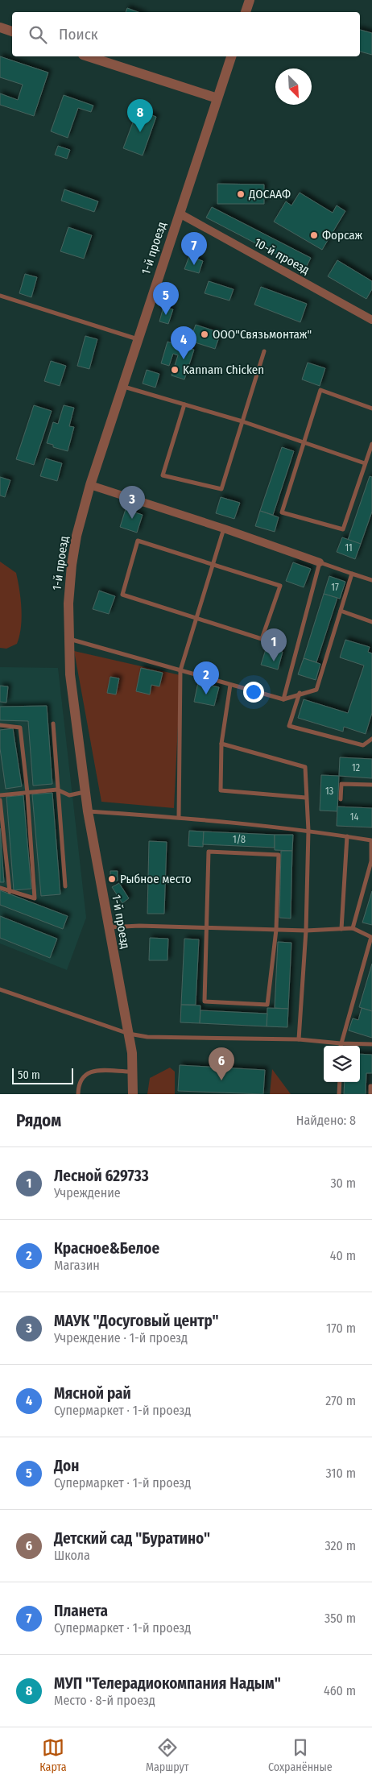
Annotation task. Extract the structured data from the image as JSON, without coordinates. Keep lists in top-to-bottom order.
{
  "streets": {
    "street": ["1-й проезд", "10-й проезд"]
  },
  "crossings": [
    ["1-й проезд", "10-й проезд"]
  ],
  "places": [
    "ДОСААФ",
    "Форсаж",
    "ООО\"Связьмонтаж\"",
    "Kannam Chicken",
    "Рыбное место"
  ],
  "house_numbers": [
    "11",
    "17",
    "12",
    "13",
    "14",
    "1/8"
  ],
  "scale_bar": "50 m",
  "north": "bottom right",
  "page": {
    "search": "Поиск",
    "pins": [
      "8",
      "7",
      "5",
      "4",
      "3",
      "1",
      "2",
      "6"
    ],
    "scale": "50 m",
    "heading": ["Рядом", "Найдено: 8"],
    "list": [
      {
        "mark": "1",
        "name": "Лесной 629733",
        "note": "Учреждение",
        "value": "30 m"
      },
      {
        "mark": "2",
        "name": "Красное&Белое",
        "note": "Магазин",
        "value": "40 m"
      },
      {
        "mark": "3",
        "name": "МАУК \"Досуговый центр\"",
        "note": "Учреждение · 1-й проезд",
        "value": "170 m"
      },
      {
        "mark": "4",
        "name": "Мясной рай",
        "note": "Супермаркет · 1-й проезд",
        "value": "270 m"
      },
      {
        "mark": "5",
        "name": "Дон",
        "note": "Супермаркет · 1-й проезд",
        "value": "310 m"
      },
      {
        "mark": "6",
        "name": "Детский сад \"Буратино\"",
        "note": "Школа",
        "value": "320 m"
      },
      {
        "mark": "7",
        "name": "Планета",
        "note": "Супермаркет · 1-й проезд",
        "value": "350 m"
      },
      {
        "mark": "8",
        "name": "МУП \"Телерадиокомпания Надым\"",
        "note": "Место · 8-й проезд",
        "value": "460 m"
      }
    ],
    "nav": ["Карта", "Маршрут", "Сохранённые"]
  }
}
